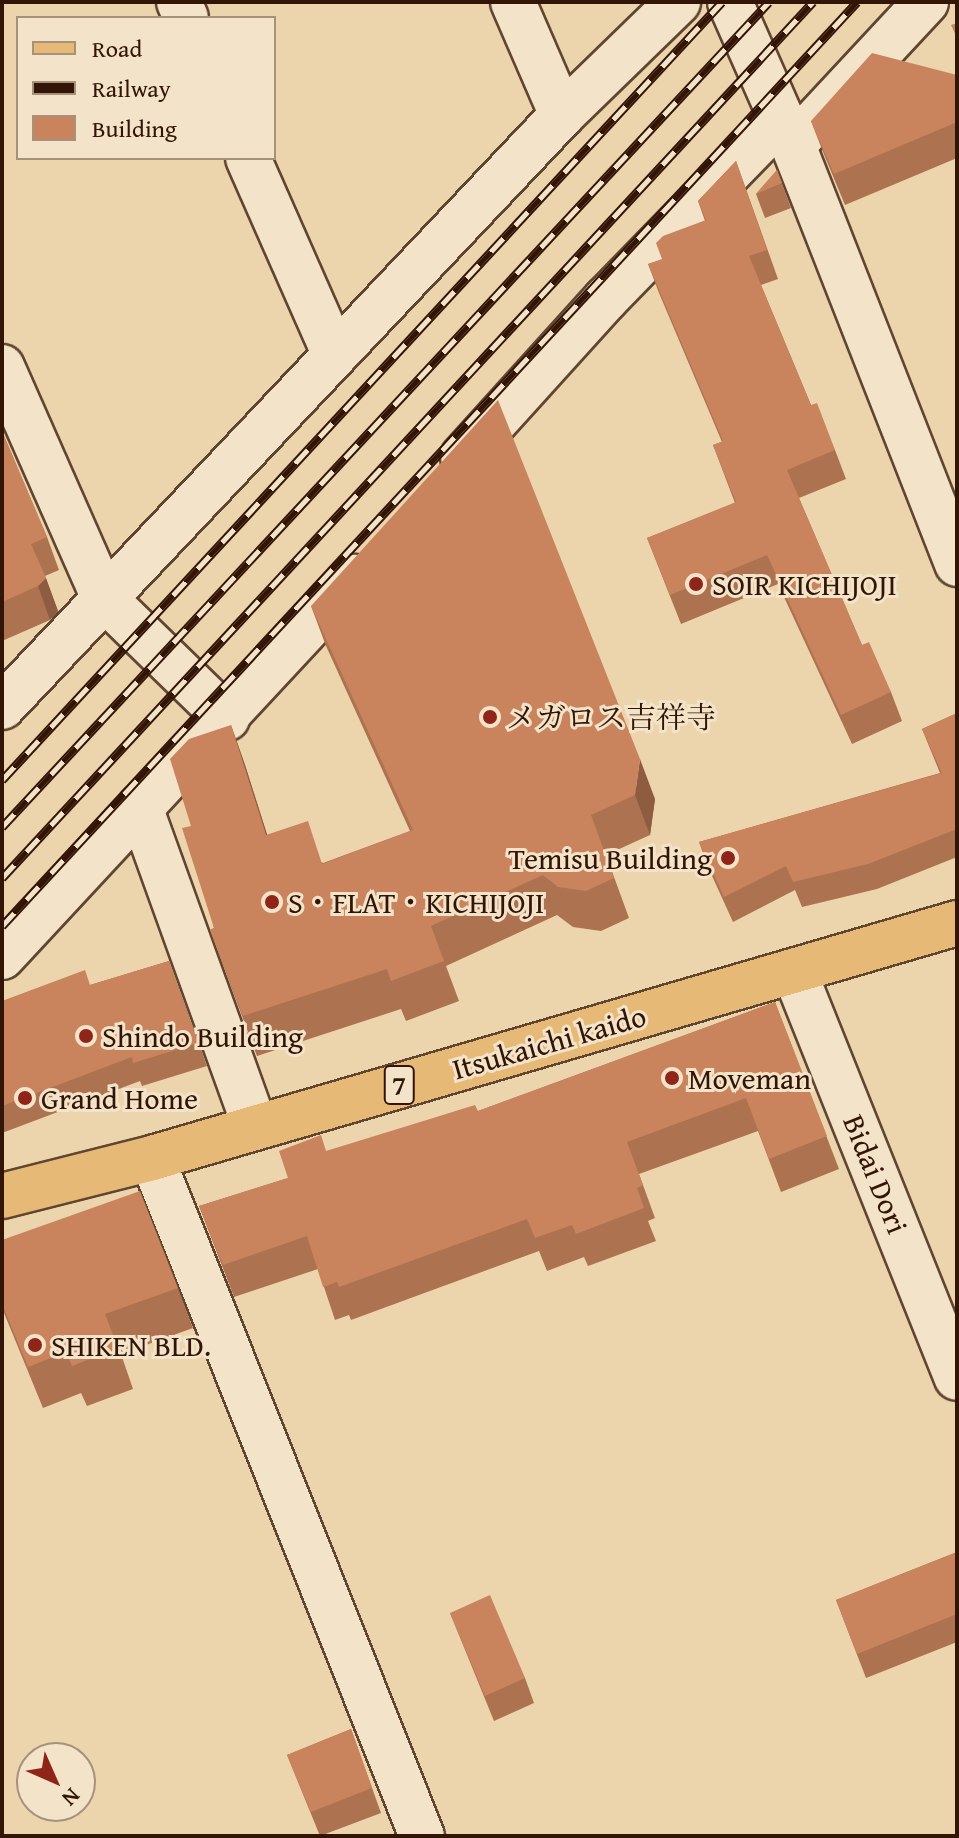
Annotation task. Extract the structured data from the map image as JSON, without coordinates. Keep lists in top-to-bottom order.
{
  "streets": {
    "main road": ["Itsukaichi kaido", "7"],
    "street": ["Bidai Dori"]
  },
  "crossings": [
    ["Itsukaichi kaido", "Bidai Dori"]
  ],
  "places": [
    "SOIR KICHIJOJI",
    "メガロス吉祥寺",
    "Temisu Building",
    "S・FLAT・KICHIJOJI",
    "Shindo Building",
    "Moveman",
    "Grand Home",
    "SHIKEN BLD."
  ],
  "legend": ["Road", "Railway", "Building"],
  "north": "bottom right"
}
